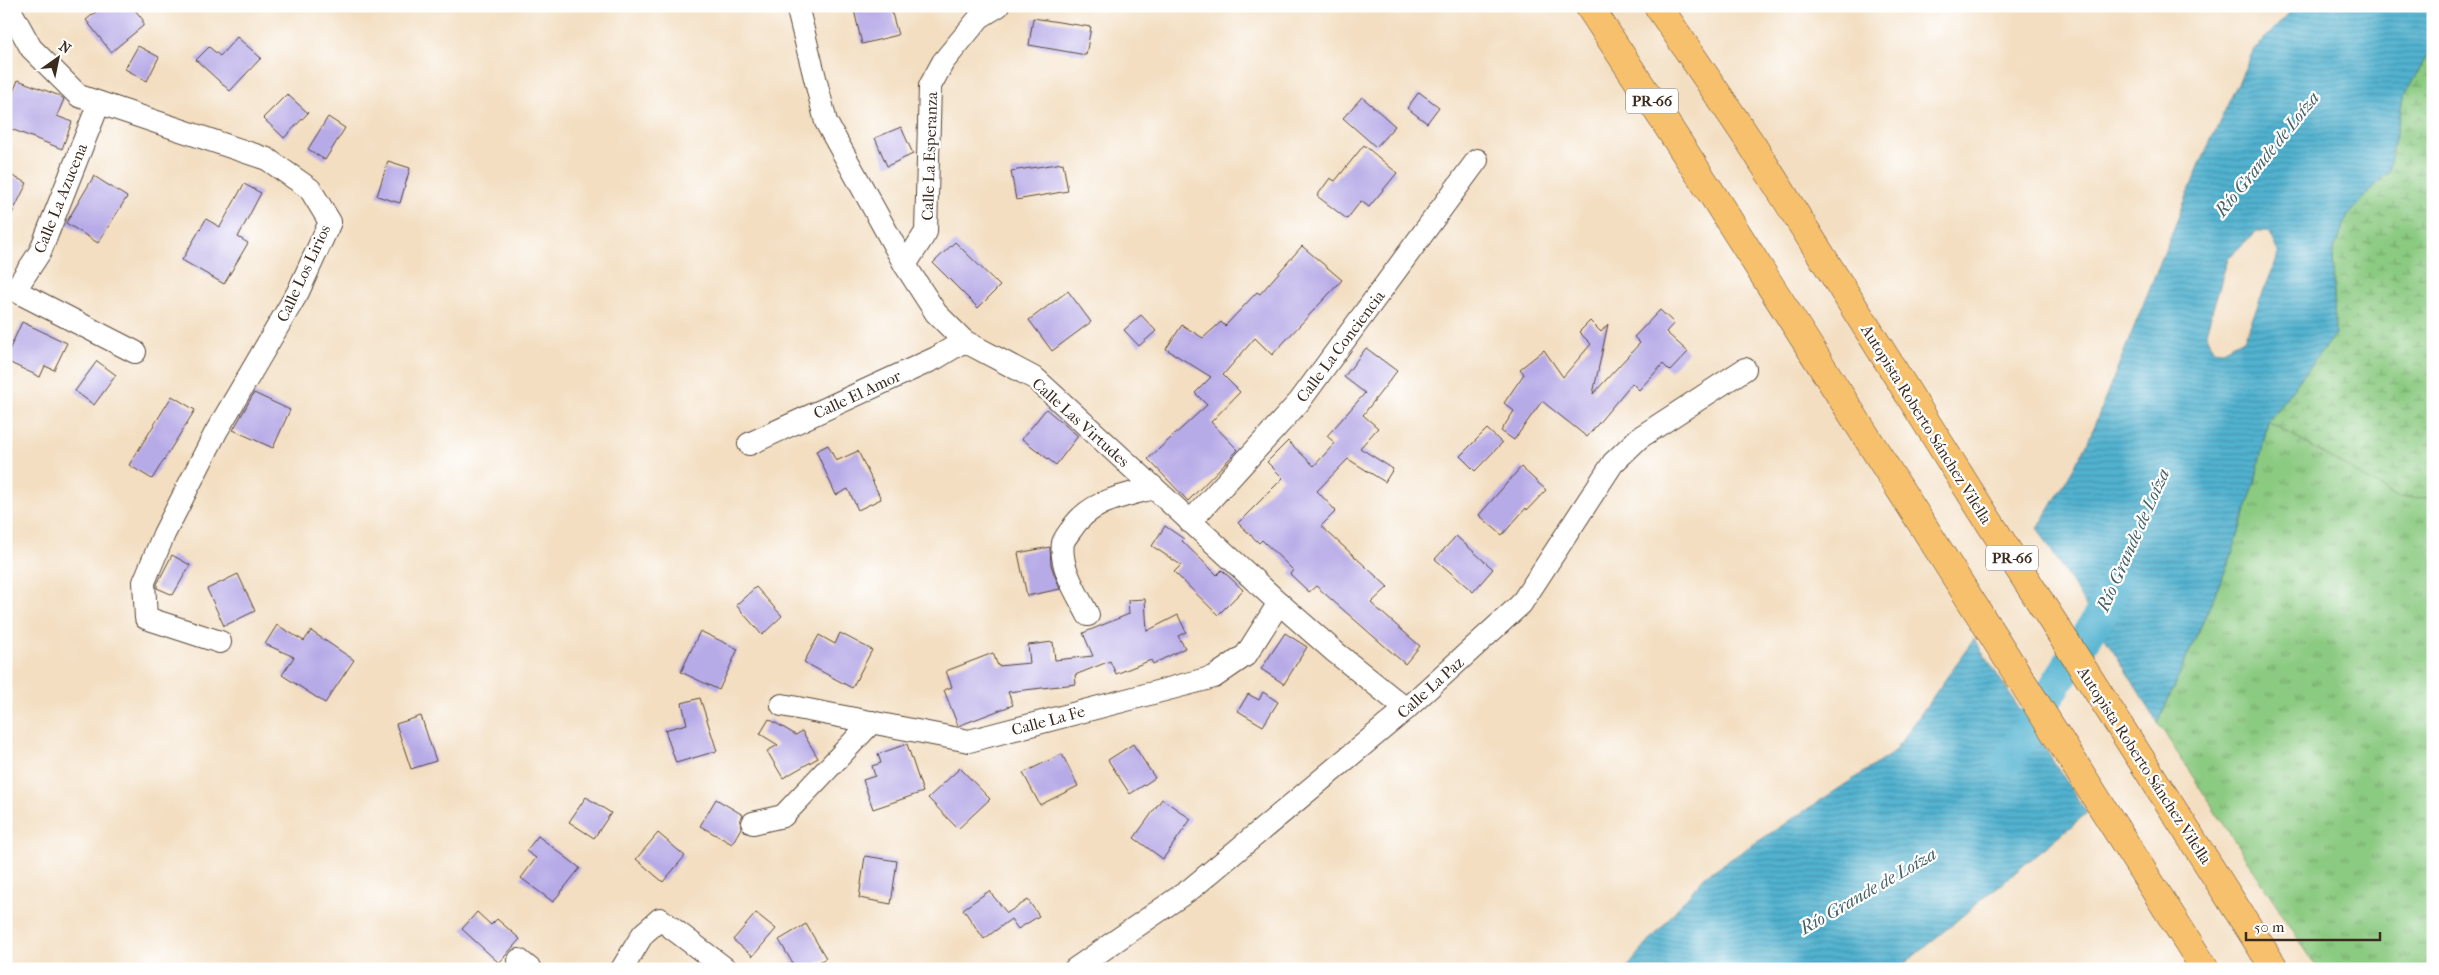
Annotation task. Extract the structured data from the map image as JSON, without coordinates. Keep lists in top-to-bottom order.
{
  "streets": {
    "highway": ["PR-66", "Autopista Roberto Sánchez Vilella"],
    "street": [
      "Calle La Esperanza",
      "Calle La Azucena",
      "Calle Los Lirios",
      "Calle La Conciencia",
      "Calle El Amor",
      "Calle Las Virtudes",
      "Calle La Paz",
      "Calle La Fe"
    ]
  },
  "crossings": [
    ["Calle La Esperanza", "Calle Las Virtudes"],
    ["Calle La Azucena", "Calle Los Lirios"],
    ["Calle La Conciencia", "Calle Las Virtudes"],
    ["Calle El Amor", "Calle Las Virtudes"],
    ["Calle Las Virtudes", "Calle La Paz"],
    ["Calle Las Virtudes", "Calle La Fe"]
  ],
  "water": ["Río Grande de Loíza"],
  "scale_bar": "50 m",
  "north": "top right"
}
